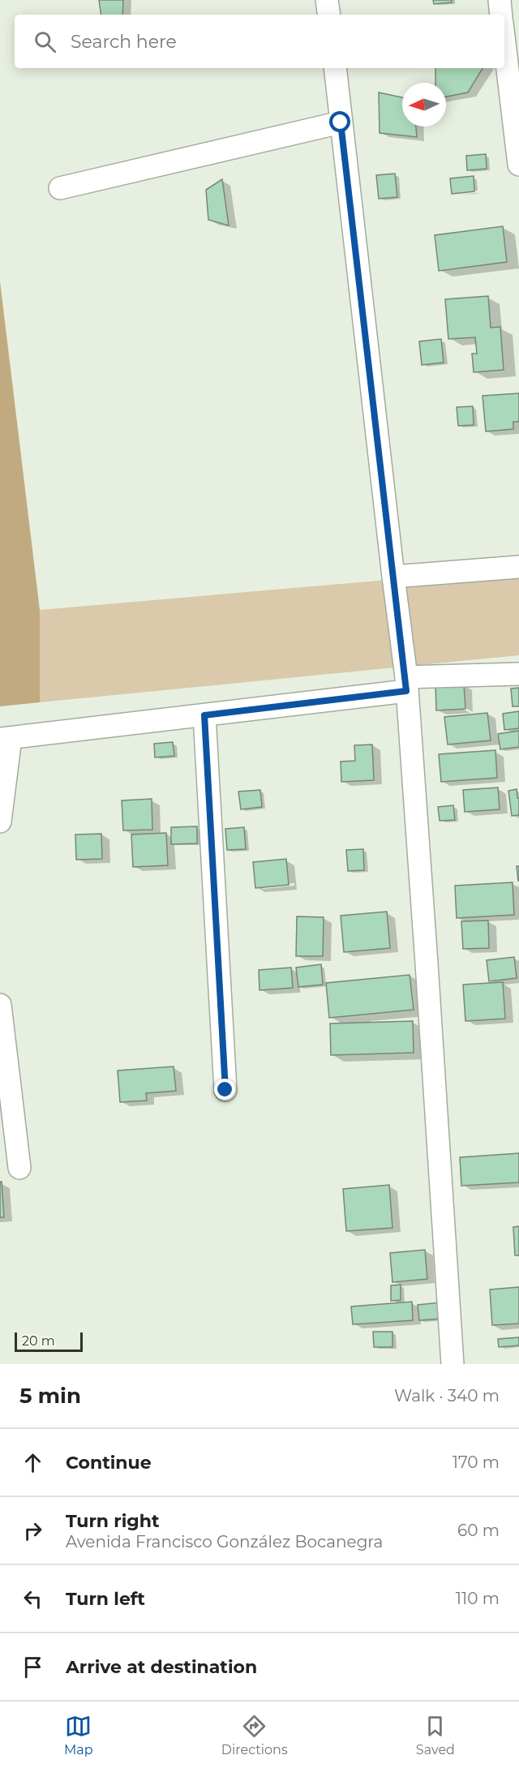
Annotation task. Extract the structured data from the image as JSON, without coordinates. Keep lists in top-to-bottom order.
{
  "scale_bar": "20 m",
  "north": "left",
  "page": {
    "search": "Search here",
    "scale": "20 m",
    "heading": ["5 min", "Walk · 340 m"],
    "list": [
      ["Continue", "170 m"],
      ["Turn right", "Avenida Francisco González Bocanegra", "60 m"],
      ["Turn left", "110 m"],
      "Arrive at destination"
    ],
    "nav": ["Map", "Directions", "Saved"]
  }
}
